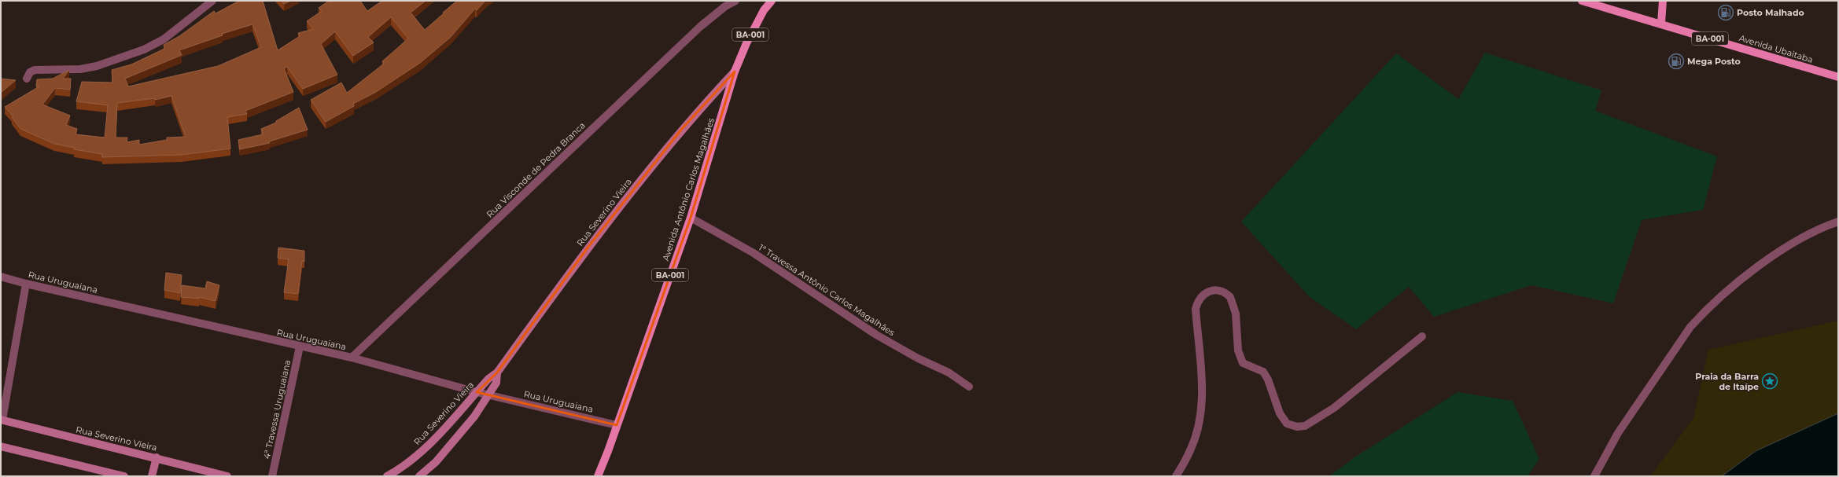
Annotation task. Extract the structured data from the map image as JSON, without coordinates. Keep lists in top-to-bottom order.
{
  "streets": {
    "main road": [
      "BA-001",
      "Avenida Ubaitaba",
      "Avenida Antônio Carlos Magalhães",
      "Rua Severino Vieira"
    ],
    "street": [
      "Rua Visconde de Pedra Branca",
      "Rua Uruguaiana",
      "1ª Travessa Antônio Carlos Magalhães",
      "4ª Travessa Uruguaiana"
    ]
  },
  "crossings": [
    ["Rua Visconde de Pedra Branca", "Rua Uruguaiana"],
    ["Avenida Antônio Carlos Magalhães", "Rua Severino Vieira"],
    ["Avenida Antônio Carlos Magalhães", "Rua Uruguaiana"],
    ["Avenida Antônio Carlos Magalhães", "1ª Travessa Antônio Carlos Magalhães"],
    ["Rua Severino Vieira", "Rua Uruguaiana"],
    ["Rua Uruguaiana", "4ª Travessa Uruguaiana"]
  ],
  "places": {
    "fuel station": ["Posto Malhado", "Mega Posto"],
    "place": ["Praia da Barra de Itaípe"]
  }
}
